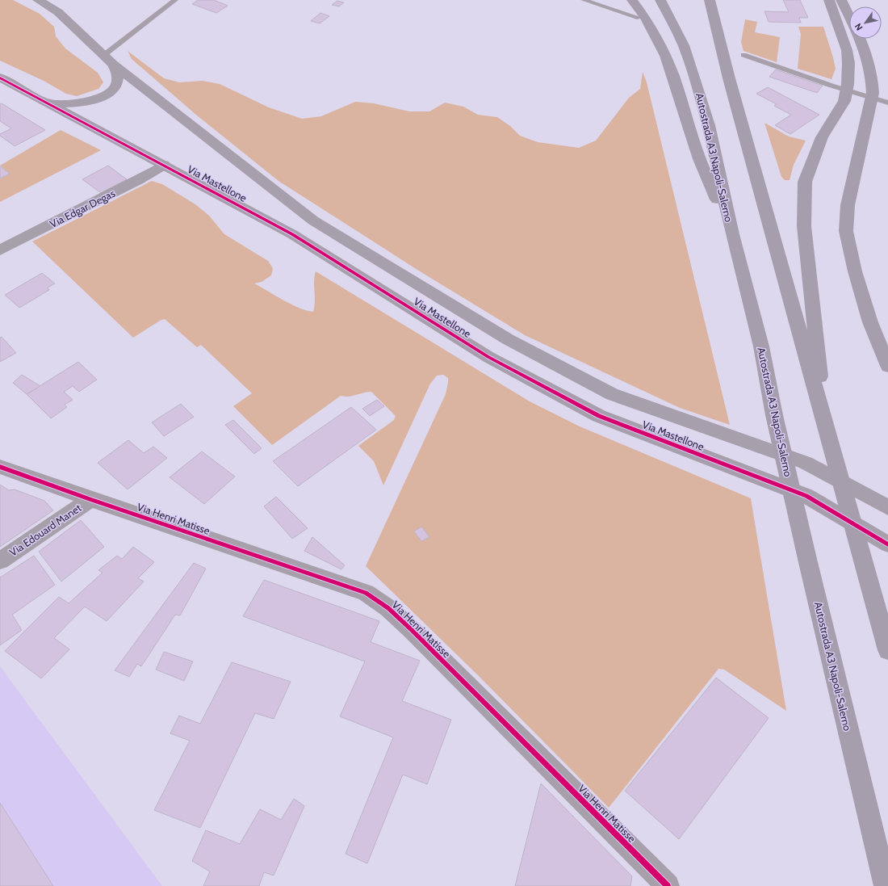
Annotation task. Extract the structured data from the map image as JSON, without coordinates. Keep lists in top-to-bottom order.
{
  "streets": {
    "highway": ["Autostrada A3 Napoli-Salerno"],
    "street": [
      "Via Mastellone",
      "Via Edgar Degas",
      "Via Henri Matisse",
      "Via Edouard Manet"
    ]
  },
  "crossings": [
    ["Via Mastellone", "Via Edgar Degas"],
    ["Via Henri Matisse", "Via Edouard Manet"]
  ],
  "north": "bottom left"
}
